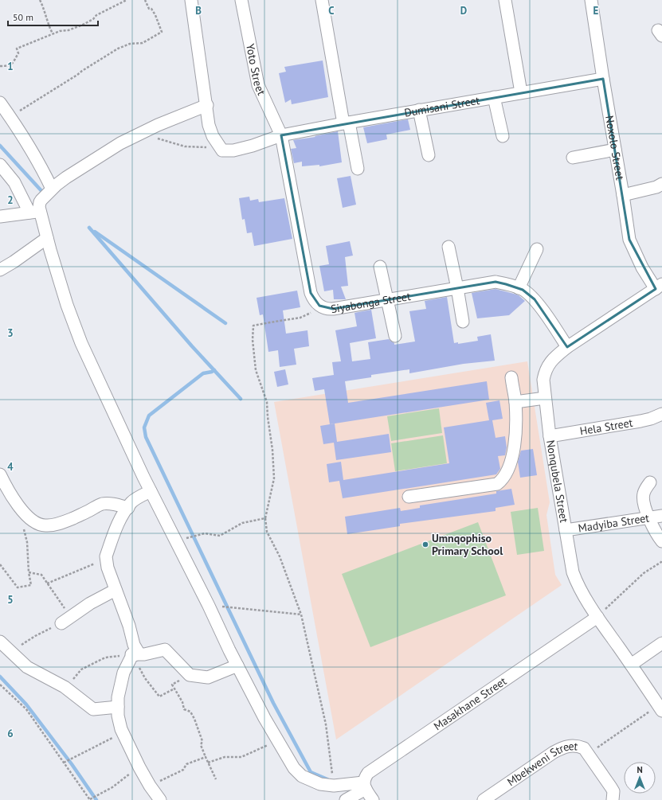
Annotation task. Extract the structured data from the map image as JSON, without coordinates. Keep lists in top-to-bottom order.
{
  "streets": {
    "street": [
      "Yoto Street",
      "Dumisani Street",
      "Noxolo Street",
      "Siyabonga Street",
      "Hela Street",
      "Nonqubela Street",
      "Madyiba Street",
      "Masakhane Street",
      "Mbekweni Street"
    ]
  },
  "crossings": [
    ["Yoto Street", "Dumisani Street"],
    ["Yoto Street", "Siyabonga Street"],
    ["Dumisani Street", "Noxolo Street"],
    ["Dumisani Street", "Siyabonga Street"],
    ["Noxolo Street", "Nonqubela Street"],
    ["Siyabonga Street", "Nonqubela Street"],
    ["Hela Street", "Nonqubela Street"],
    ["Nonqubela Street", "Madyiba Street"],
    ["Nonqubela Street", "Masakhane Street"]
  ],
  "places": ["Umnqophiso Primary School"],
  "scale_bar": "50 m",
  "north": "top",
  "grid": {
    "columns": [
      "B",
      "C",
      "D",
      "E"
    ],
    "rows": [
      "1",
      "2",
      "3",
      "4",
      "5",
      "6"
    ]
  }
}
